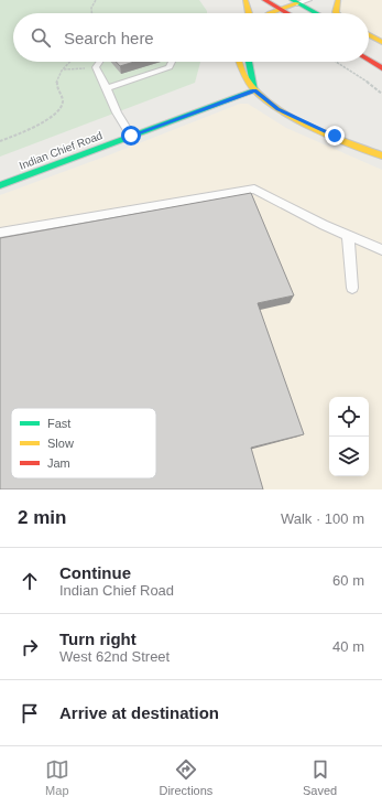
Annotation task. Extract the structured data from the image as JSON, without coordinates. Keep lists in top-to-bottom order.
{
  "streets": {
    "street": ["Indian Chief Road"]
  },
  "legend": ["Fast", "Slow", "Jam"],
  "page": {
    "search": "Search here",
    "heading": ["2 min", "Walk · 100 m"],
    "list": [
      ["Continue", "Indian Chief Road", "60 m"],
      ["Turn right", "West 62nd Street", "40 m"],
      "Arrive at destination"
    ],
    "nav": ["Map", "Directions", "Saved"]
  }
}
